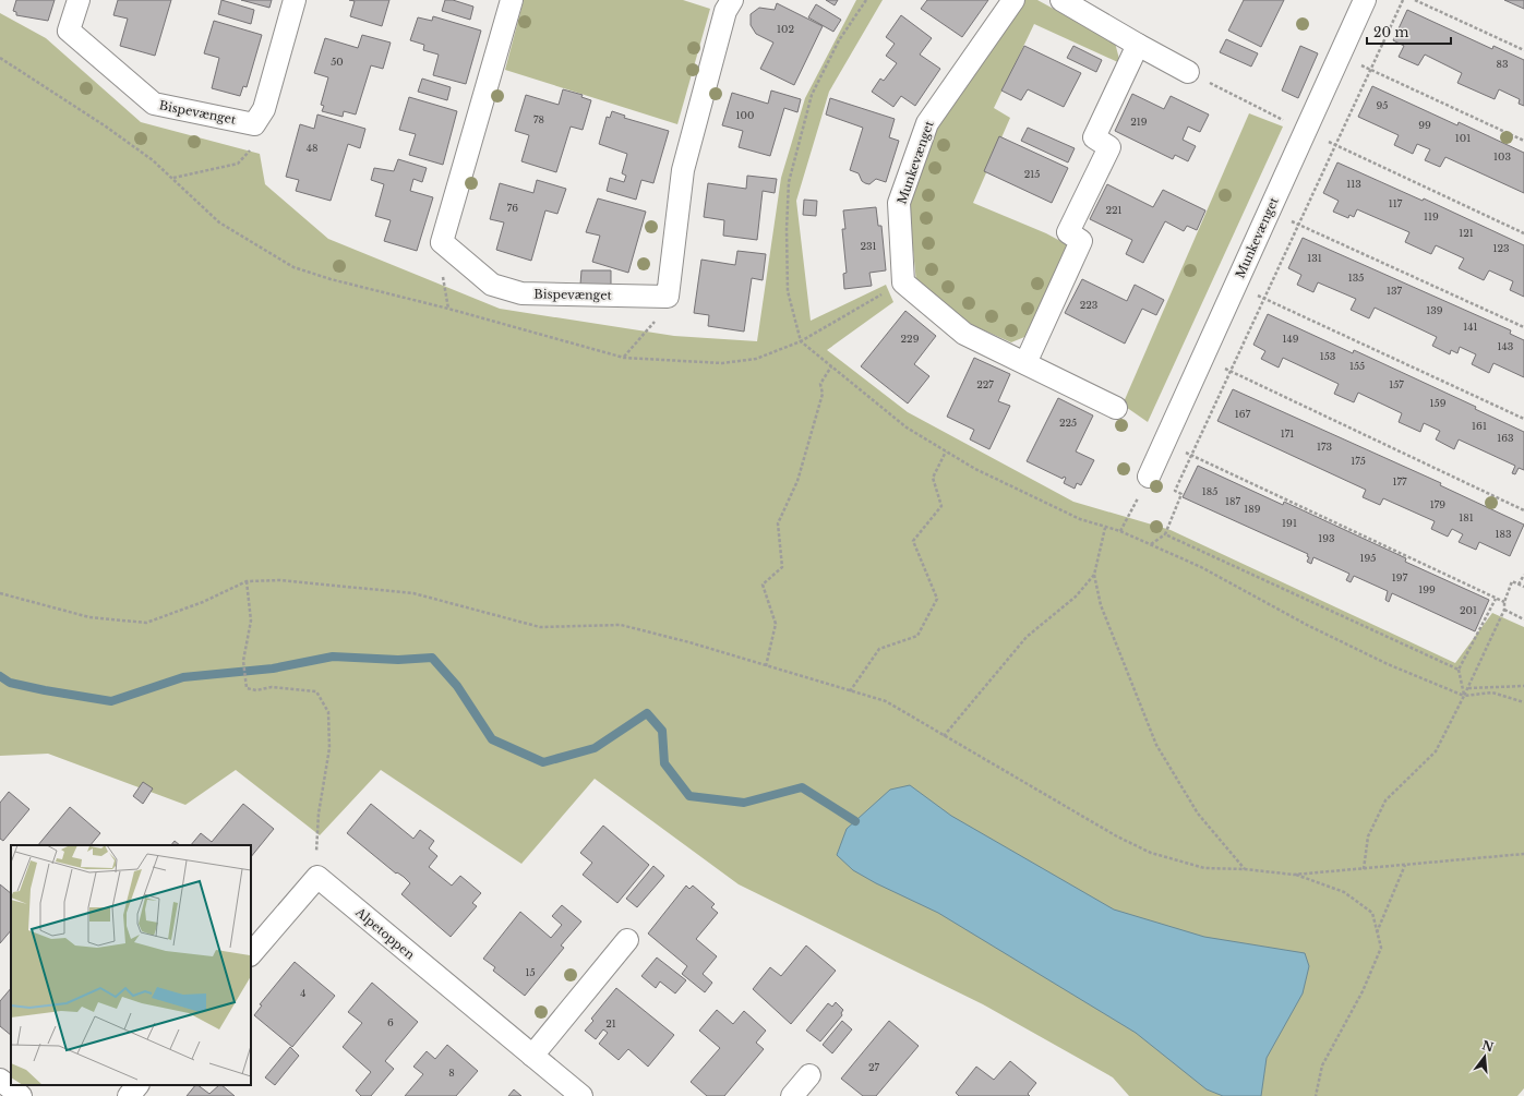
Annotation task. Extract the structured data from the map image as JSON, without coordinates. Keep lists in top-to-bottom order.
{
  "streets": {
    "street": ["Bispevænget", "Munkevænget", "Alpetoppen"]
  },
  "house_numbers": [
    "102",
    "50",
    "83",
    "95",
    "100",
    "78",
    "219",
    "99",
    "101",
    "48",
    "103",
    "215",
    "113",
    "117",
    "76",
    "221",
    "119",
    "121",
    "231",
    "123",
    "131",
    "135",
    "137",
    "223",
    "139",
    "141",
    "229",
    "149",
    "143",
    "153",
    "155",
    "227",
    "157",
    "159",
    "167",
    "225",
    "161",
    "171",
    "163",
    "173",
    "175",
    "177",
    "185",
    "187",
    "179",
    "189",
    "181",
    "191",
    "183",
    "193",
    "195",
    "197",
    "199",
    "201",
    "15",
    "4",
    "6",
    "21",
    "27",
    "8"
  ],
  "scale_bar": "20 m",
  "north": "top"
}
